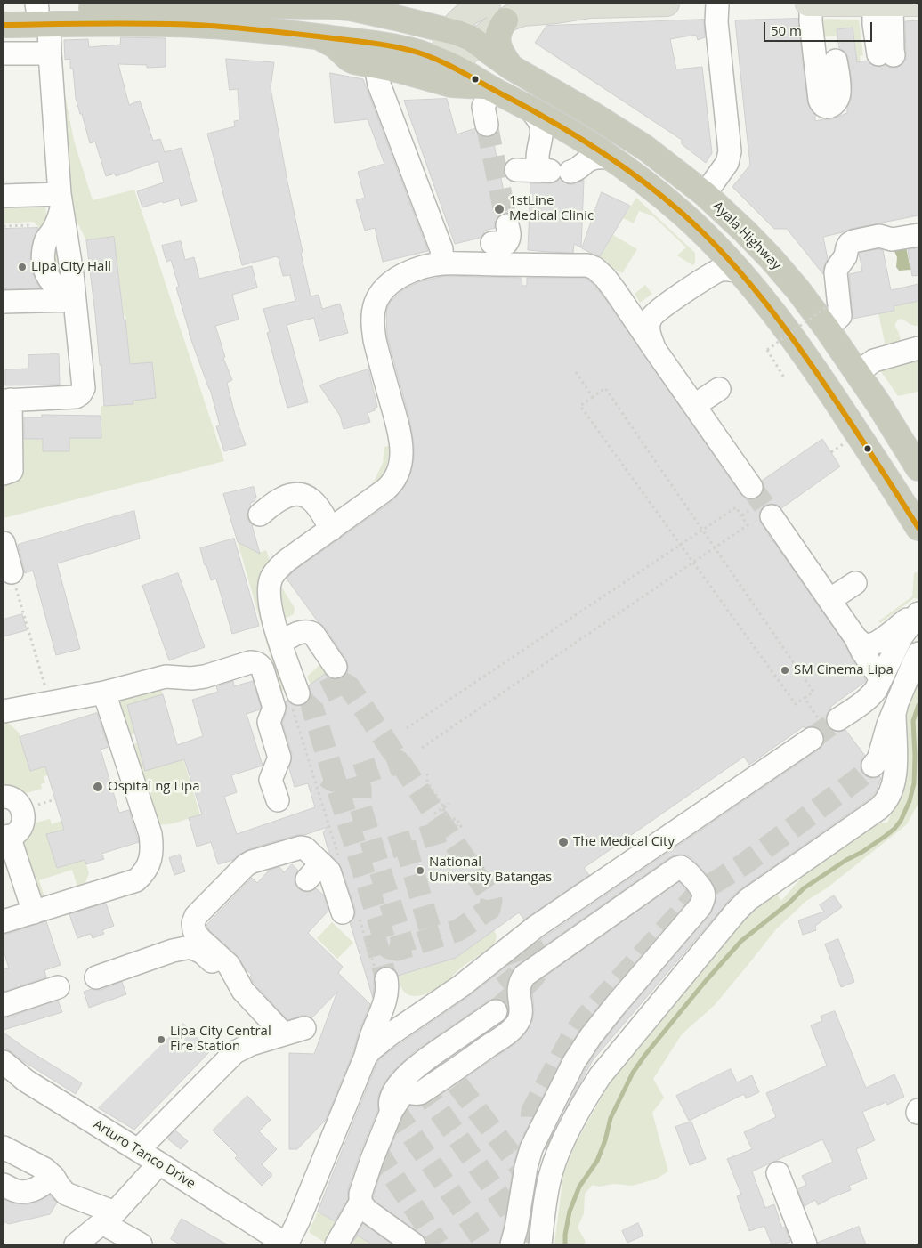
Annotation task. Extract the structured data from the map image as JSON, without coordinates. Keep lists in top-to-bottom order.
{
  "streets": {
    "highway": ["Ayala Highway"],
    "street": ["Arturo Tanco Drive"]
  },
  "places": [
    "1stLine Medical Clinic",
    "Lipa City Hall",
    "SM Cinema Lipa",
    "Ospital ng Lipa",
    "The Medical City",
    "National University Batangas",
    "Lipa City Central Fire Station"
  ],
  "scale_bar": "50 m"
}
